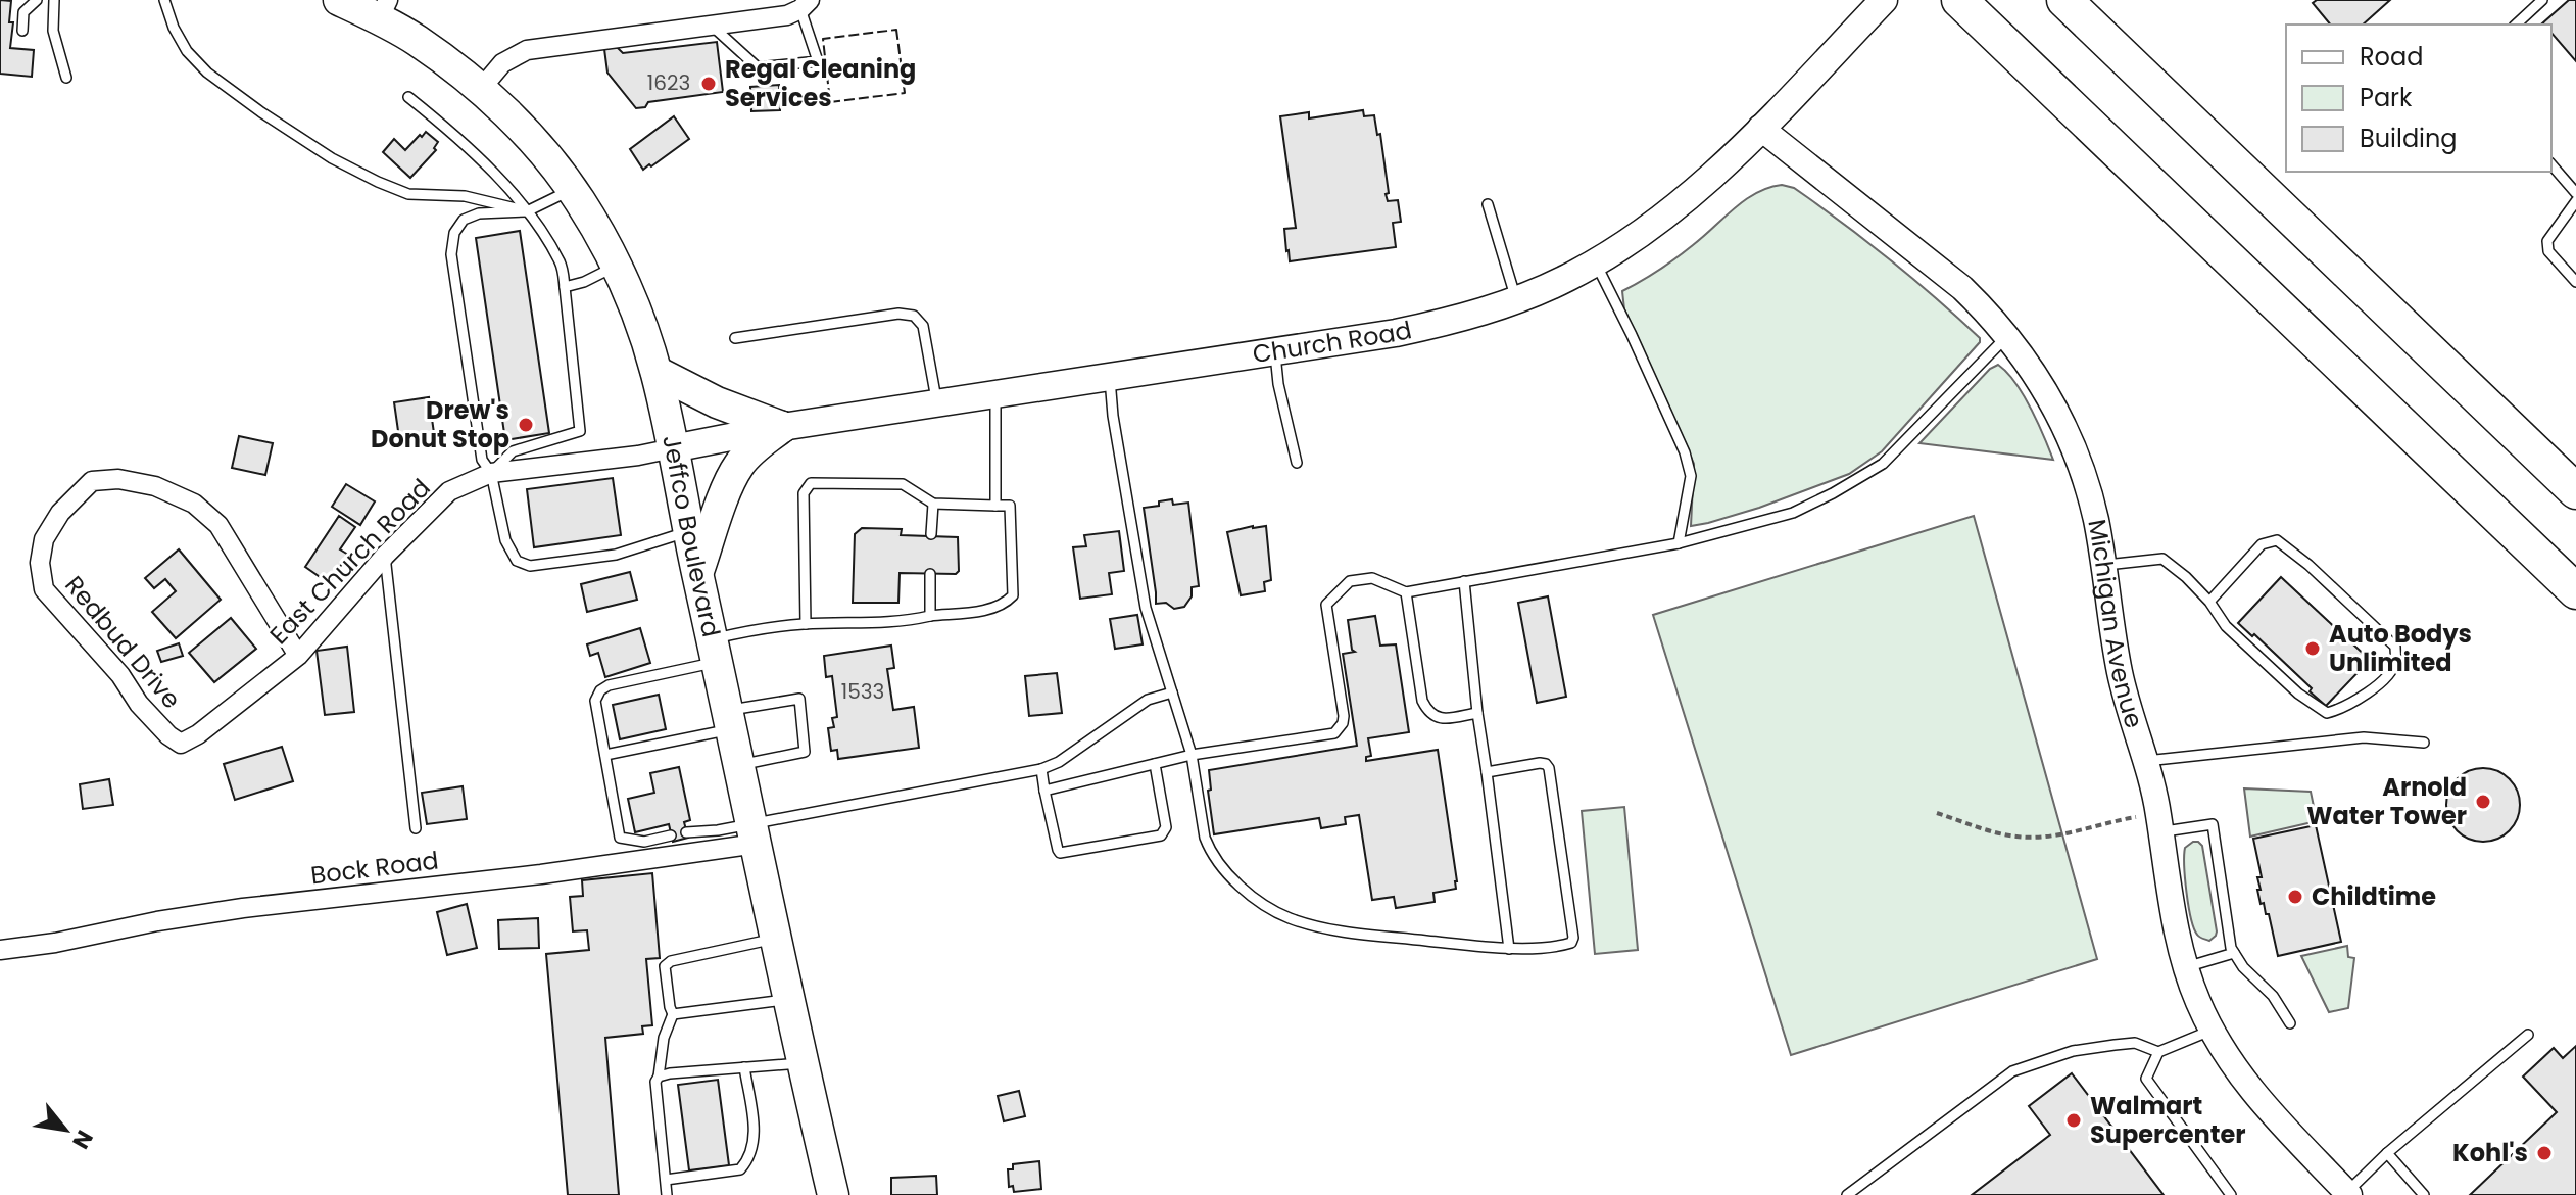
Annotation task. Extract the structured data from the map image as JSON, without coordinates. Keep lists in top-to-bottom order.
{
  "streets": {
    "main road": ["Church Road", "Jeffco Boulevard"],
    "street": [
      "East Church Road",
      "Michigan Avenue",
      "Redbud Drive",
      "Bock Road"
    ]
  },
  "crossings": [
    ["Church Road", "Jeffco Boulevard"],
    ["Church Road", "East Church Road"],
    ["Church Road", "Michigan Avenue"],
    ["Jeffco Boulevard", "East Church Road"],
    ["Jeffco Boulevard", "Bock Road"],
    ["East Church Road", "Redbud Drive"]
  ],
  "places": [
    "Regal Cleaning Services",
    "Drew's Donut Stop",
    "Auto Bodys Unlimited",
    "Arnold Water Tower",
    "Childtime",
    "Walmart Supercenter",
    "Kohl's"
  ],
  "house_numbers": ["1623", "1533"],
  "legend": ["Road", "Park", "Building"],
  "north": "bottom right"
}
